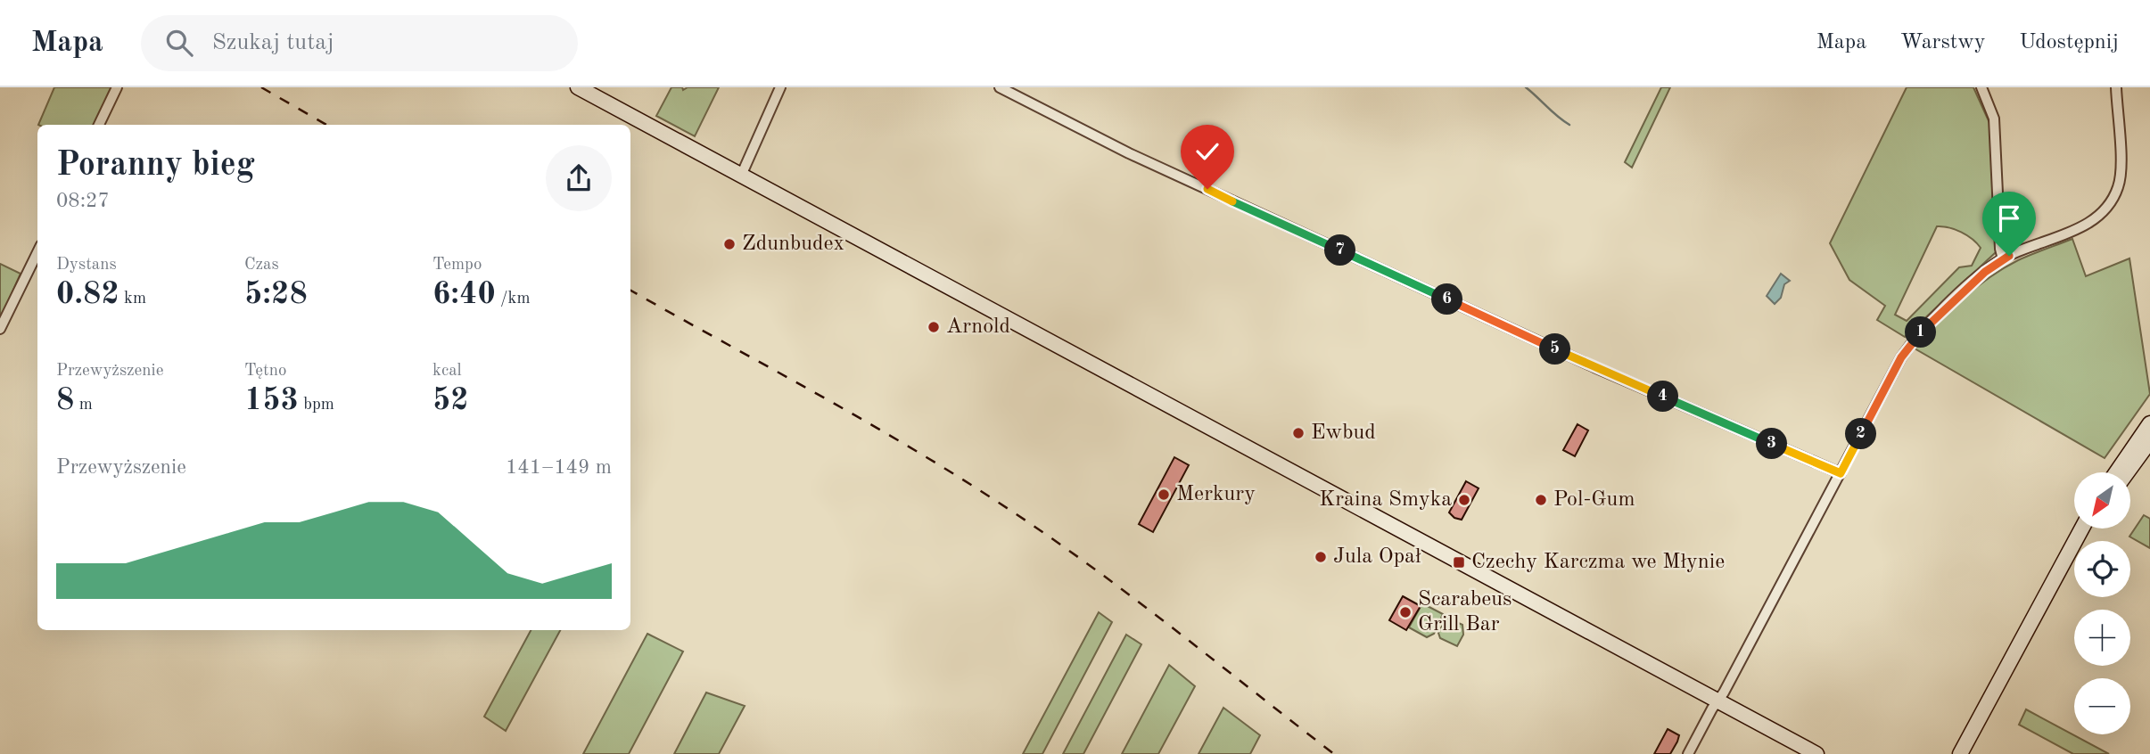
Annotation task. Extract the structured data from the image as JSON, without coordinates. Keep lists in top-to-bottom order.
{
  "places": {
    "other": [
      "Zdunbudex",
      "Arnold",
      "Ewbud",
      "Merkury",
      "Kraina Smyka",
      "Pol-Gum",
      "Jula Opał",
      "Scarabeus Grill Bar"
    ],
    "transit": ["Czechy Karczma we Młynie"]
  },
  "north": "bottom left",
  "page": {
    "header": "Mapa",
    "search": "Szukaj tutaj",
    "nav": ["Mapa", "Warstwy", "Udostępnij"],
    "heading": ["Poranny bieg", "08:27"],
    "stats": [
      ["Dystans", "0.82 km"],
      ["Czas", "5:28"],
      ["Tempo", "6:40 /km"],
      ["Przewyższenie", "8 m"],
      ["Tętno", "153 bpm"],
      ["kcal", "52"]
    ],
    "pins": [
      "7",
      "6",
      "1",
      "5",
      "4",
      "2",
      "3"
    ],
    "chart": ["Przewyższenie", "141–149 m"],
    "map_buttons": ["+", "−"]
  }
}
